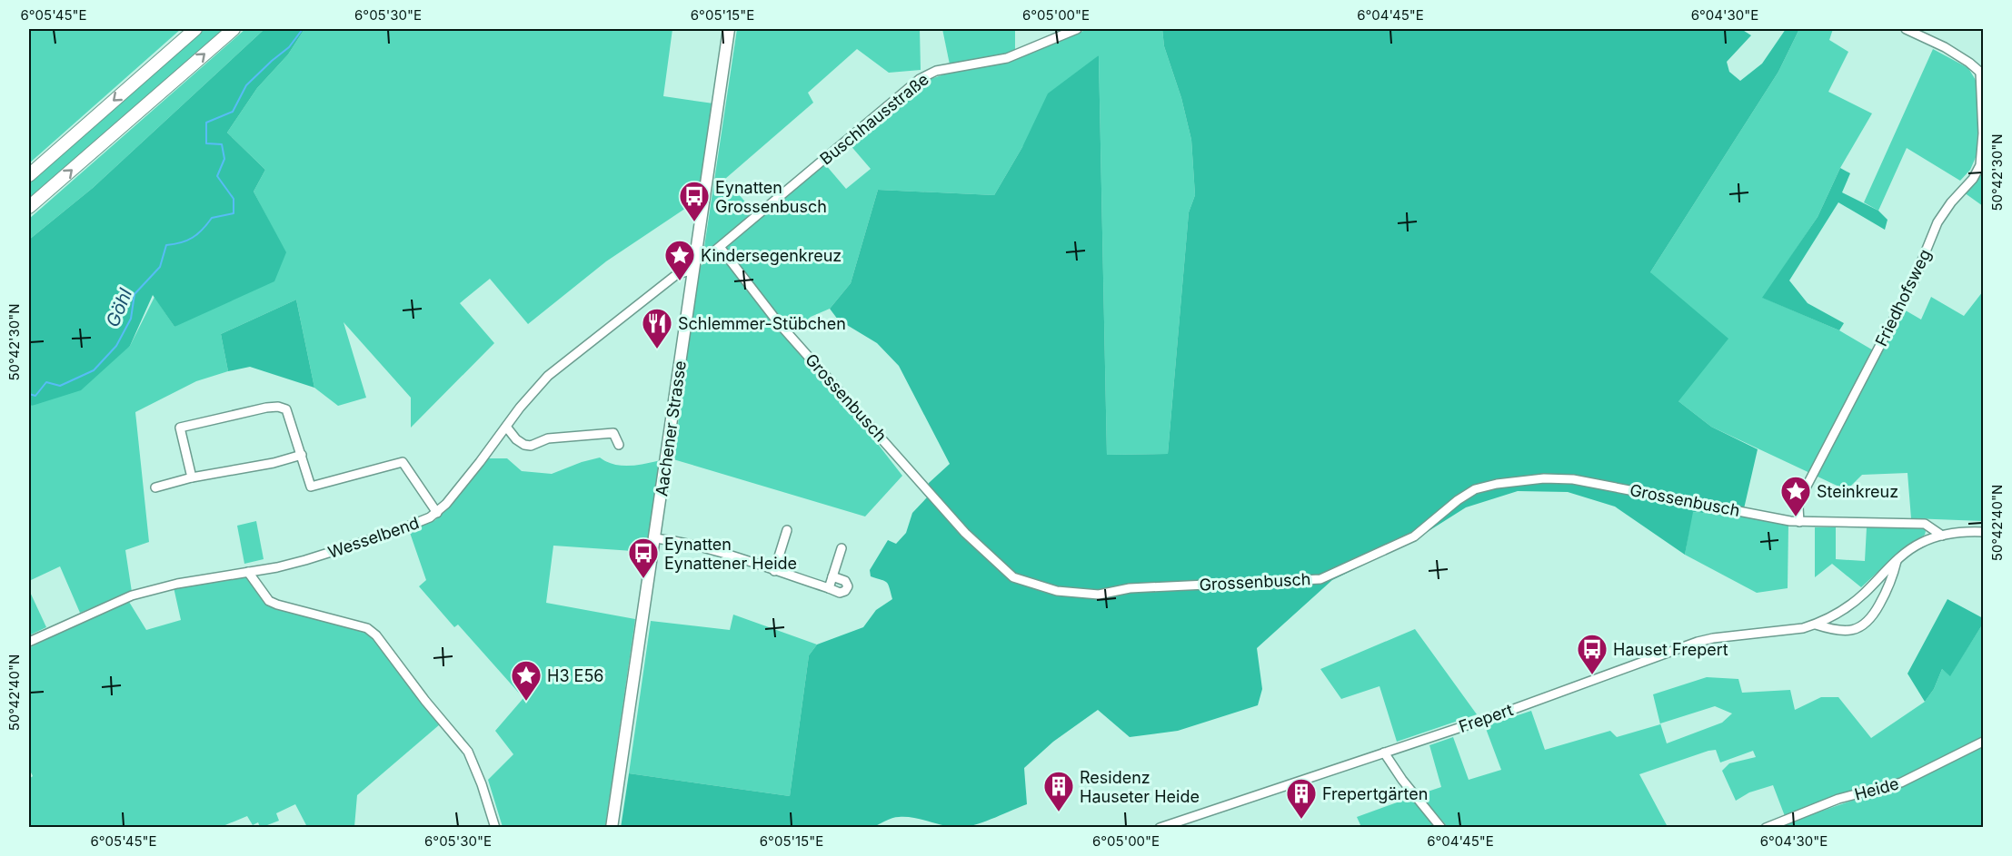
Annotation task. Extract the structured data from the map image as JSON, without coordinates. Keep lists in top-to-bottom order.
{
  "streets": {
    "main road": ["Aachener Strasse"],
    "street": [
      "Buschhausstraße",
      "Friedhofsweg",
      "Grossenbusch",
      "Wesselbend",
      "Frepert",
      "Heide"
    ]
  },
  "crossings": [
    ["Buschhausstraße", "Grossenbusch"],
    ["Buschhausstraße", "Aachener Strasse"],
    ["Friedhofsweg", "Grossenbusch"],
    ["Grossenbusch", "Frepert"],
    ["Aachener Strasse", "Wesselbend"]
  ],
  "water": ["Göhl"],
  "places": {
    "bus stop": ["Eynatten Grossenbusch", "Eynatten Eynattener Heide", "Hauset Frepert"],
    "place": ["Kindersegenkreuz", "Steinkreuz", "H3 E56"],
    "restaurant": ["Schlemmer-Stübchen"],
    "building": ["Residenz Hauseter Heide", "Frepertgärten"]
  },
  "coordinates": [
    "6°05'45\"E",
    "6°05'30\"E",
    "6°05'15\"E",
    "6°05'00\"E",
    "6°04'45\"E",
    "6°04'30\"E",
    "50°42'30\"N",
    "50°42'40\"N"
  ]
}
